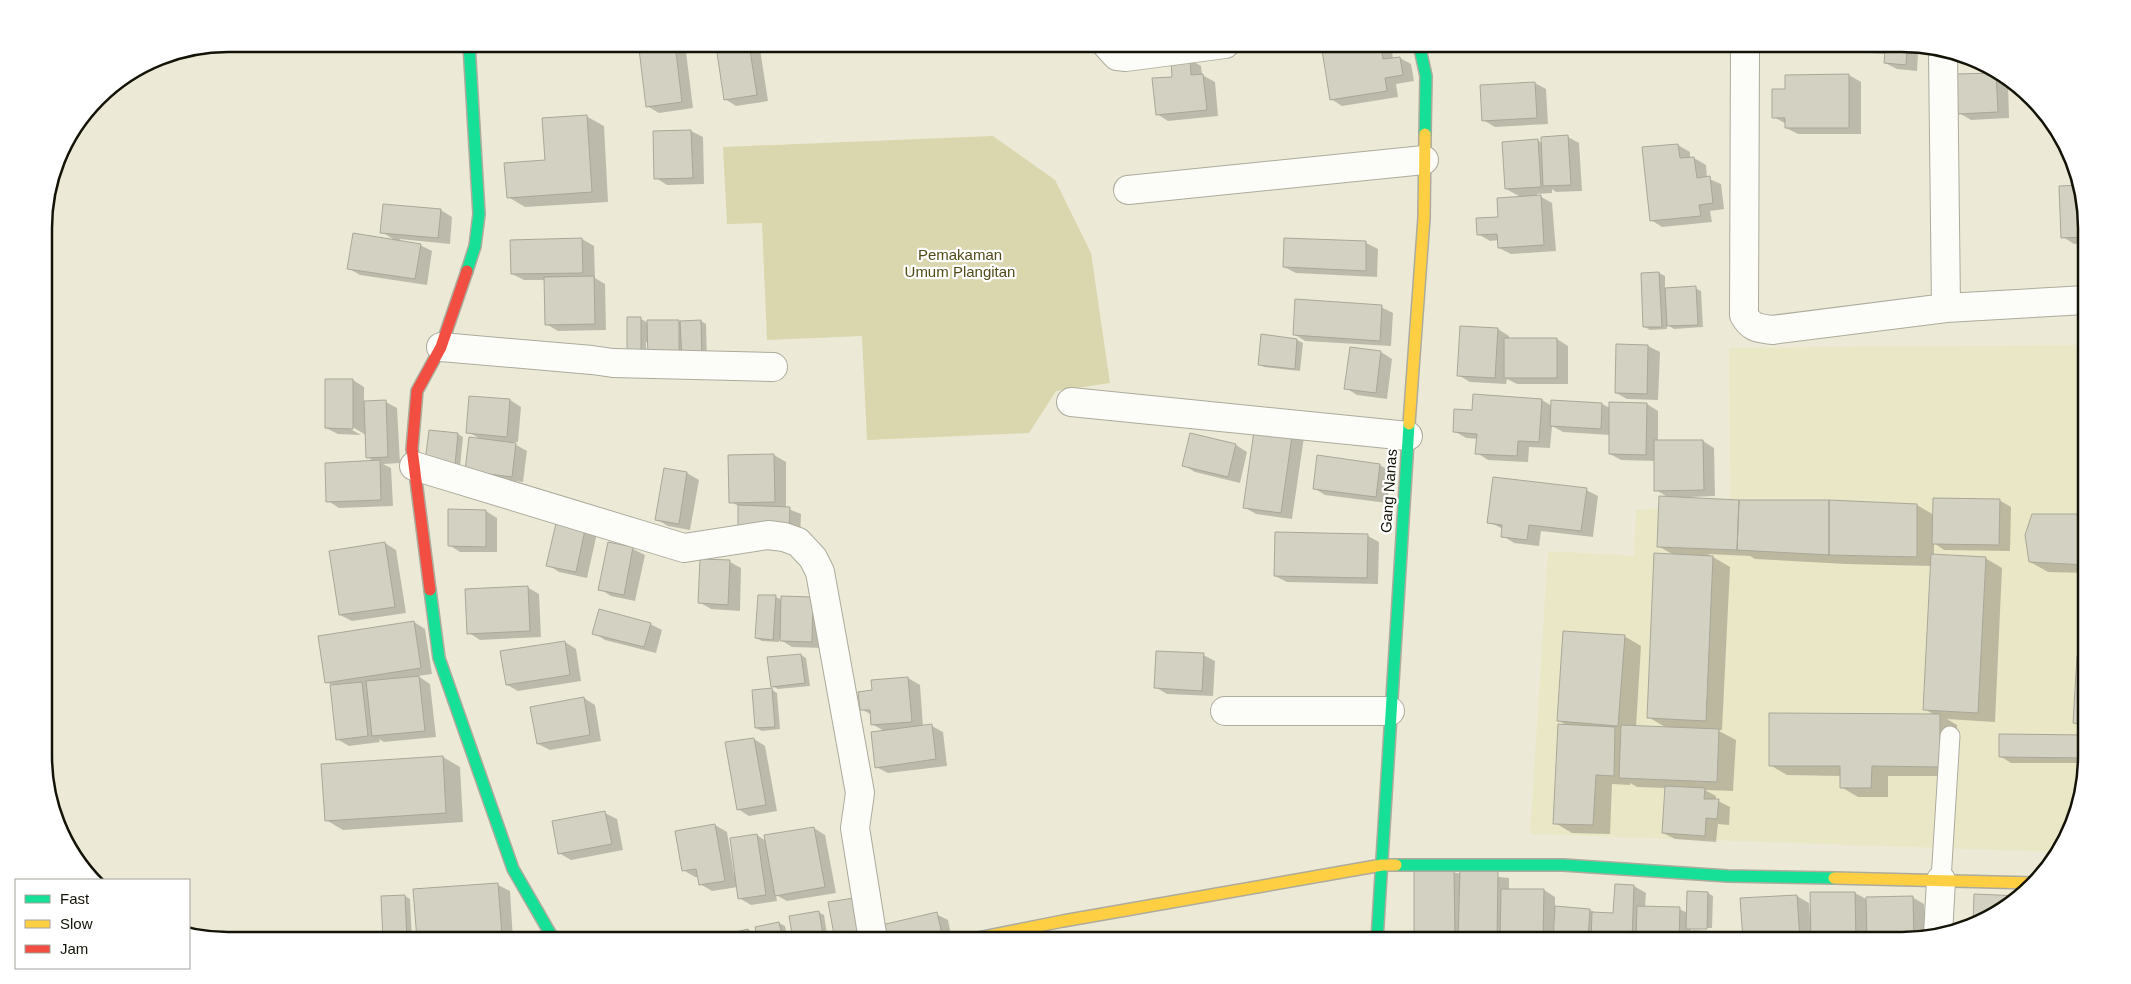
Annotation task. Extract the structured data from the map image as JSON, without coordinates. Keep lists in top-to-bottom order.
{
  "streets": {
    "street": ["Gang Nanas"]
  },
  "parks": ["Pemakaman Umum Plangitan"],
  "legend": ["Fast", "Slow", "Jam"]
}
